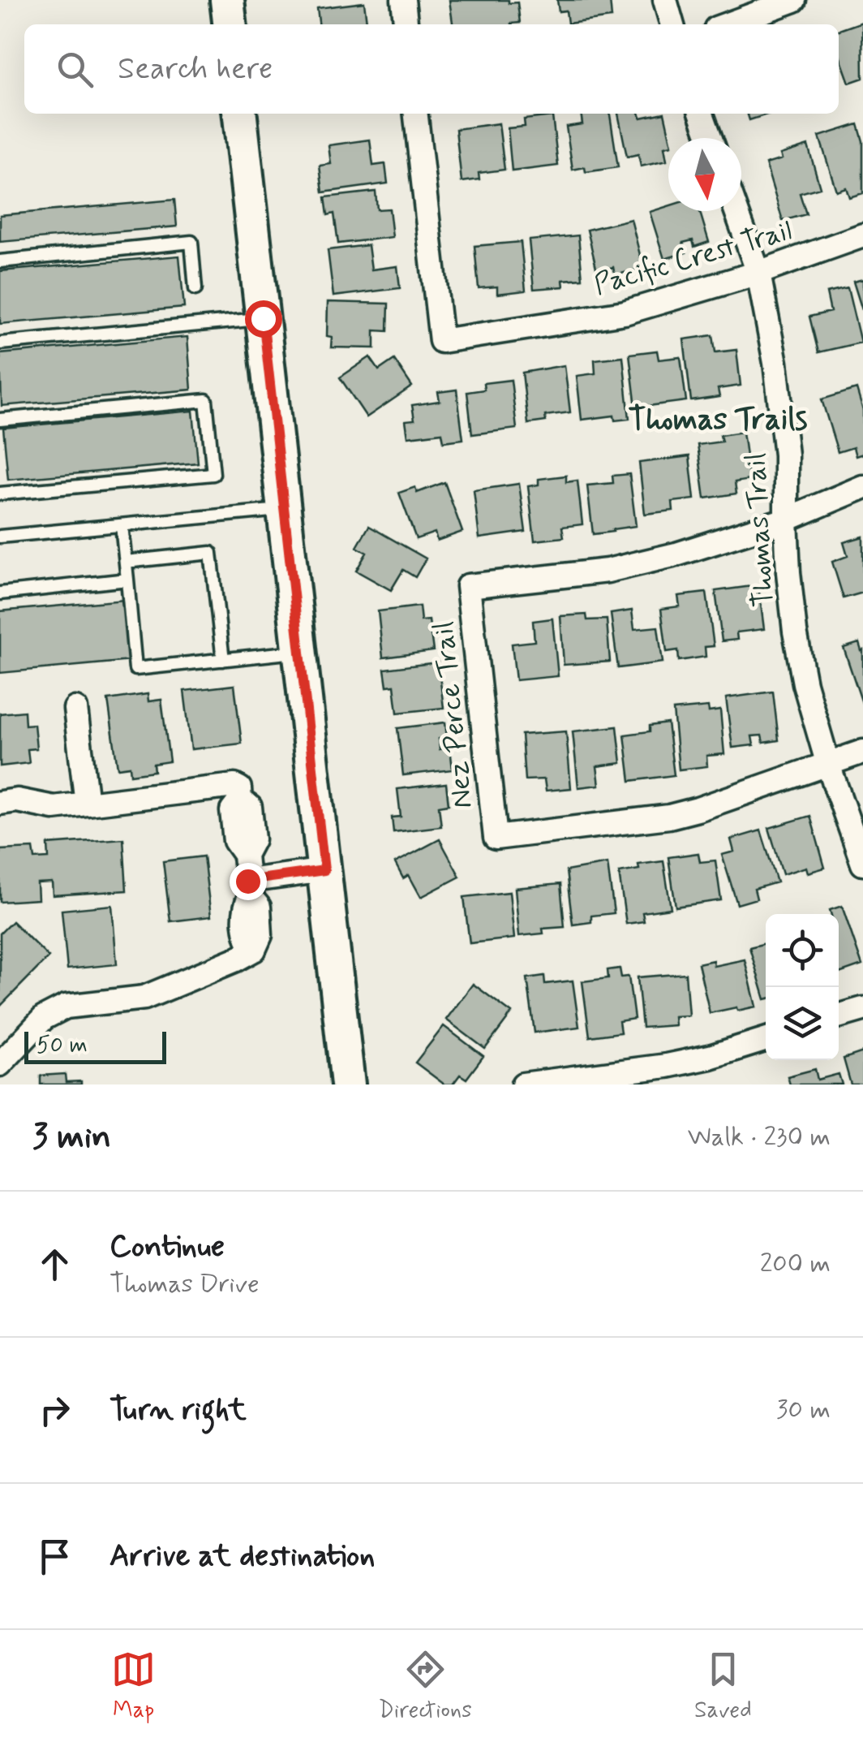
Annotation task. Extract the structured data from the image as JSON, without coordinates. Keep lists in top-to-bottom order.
{
  "streets": {
    "street": ["Pacific Crest Trail", "Thomas Trail", "Nez Perce Trail"]
  },
  "crossings": [
    ["Pacific Crest Trail", "Thomas Trail"],
    ["Thomas Trail", "Nez Perce Trail"]
  ],
  "districts": ["Thomas Trails"],
  "scale_bar": "50 m",
  "north": "bottom",
  "page": {
    "search": "Search here",
    "scale": "50 m",
    "heading": ["3 min", "Walk · 230 m"],
    "list": [
      ["Continue", "Thomas Drive", "200 m"],
      ["Turn right", "30 m"],
      "Arrive at destination"
    ],
    "nav": ["Map", "Directions", "Saved"]
  }
}
